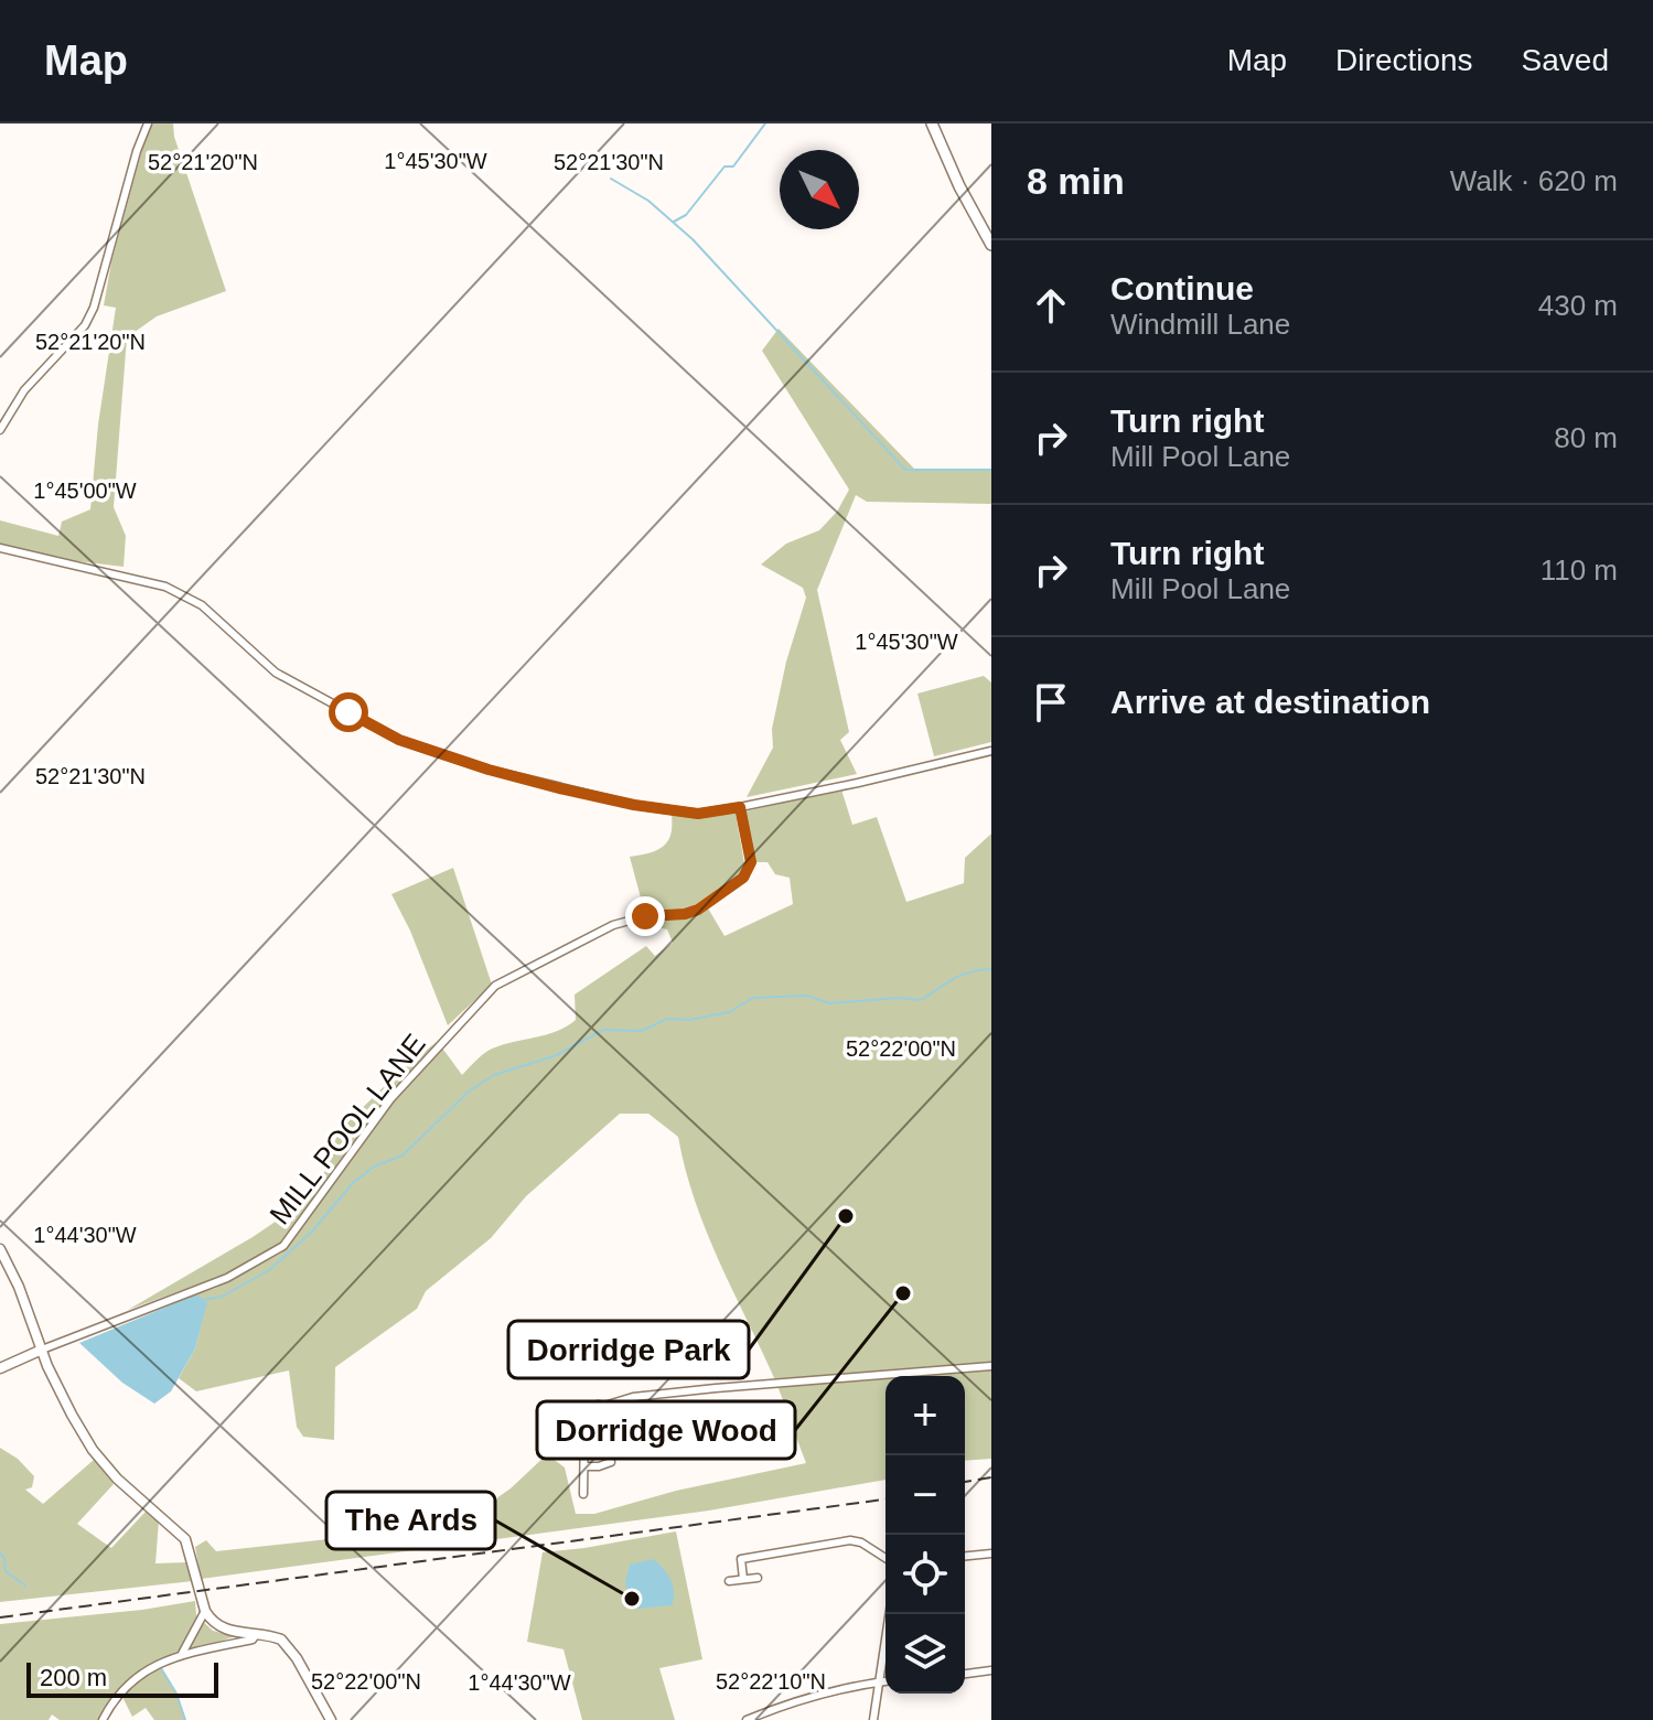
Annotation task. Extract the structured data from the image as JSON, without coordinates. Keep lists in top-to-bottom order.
{
  "streets": {
    "street": ["MILL POOL LANE"]
  },
  "places": ["Dorridge Park", "Dorridge Wood", "The Ards"],
  "scale_bar": "200 m",
  "north": "bottom right",
  "page": {
    "header": "Map",
    "nav": ["Map", "Directions", "Saved"],
    "heading": ["8 min", "Walk · 620 m"],
    "list": [
      ["Continue", "Windmill Lane", "430 m"],
      ["Turn right", "Mill Pool Lane", "80 m"],
      ["Turn right", "Mill Pool Lane", "110 m"],
      "Arrive at destination"
    ],
    "map_buttons": ["+", "−"],
    "scale": "200 m"
  },
  "coordinates": [
    "1°45'30\"W",
    "52°21'20\"N",
    "52°21'30\"N",
    "1°45'00\"W",
    "52°22'00\"N",
    "1°44'30\"W",
    "52°22'10\"N"
  ]
}
